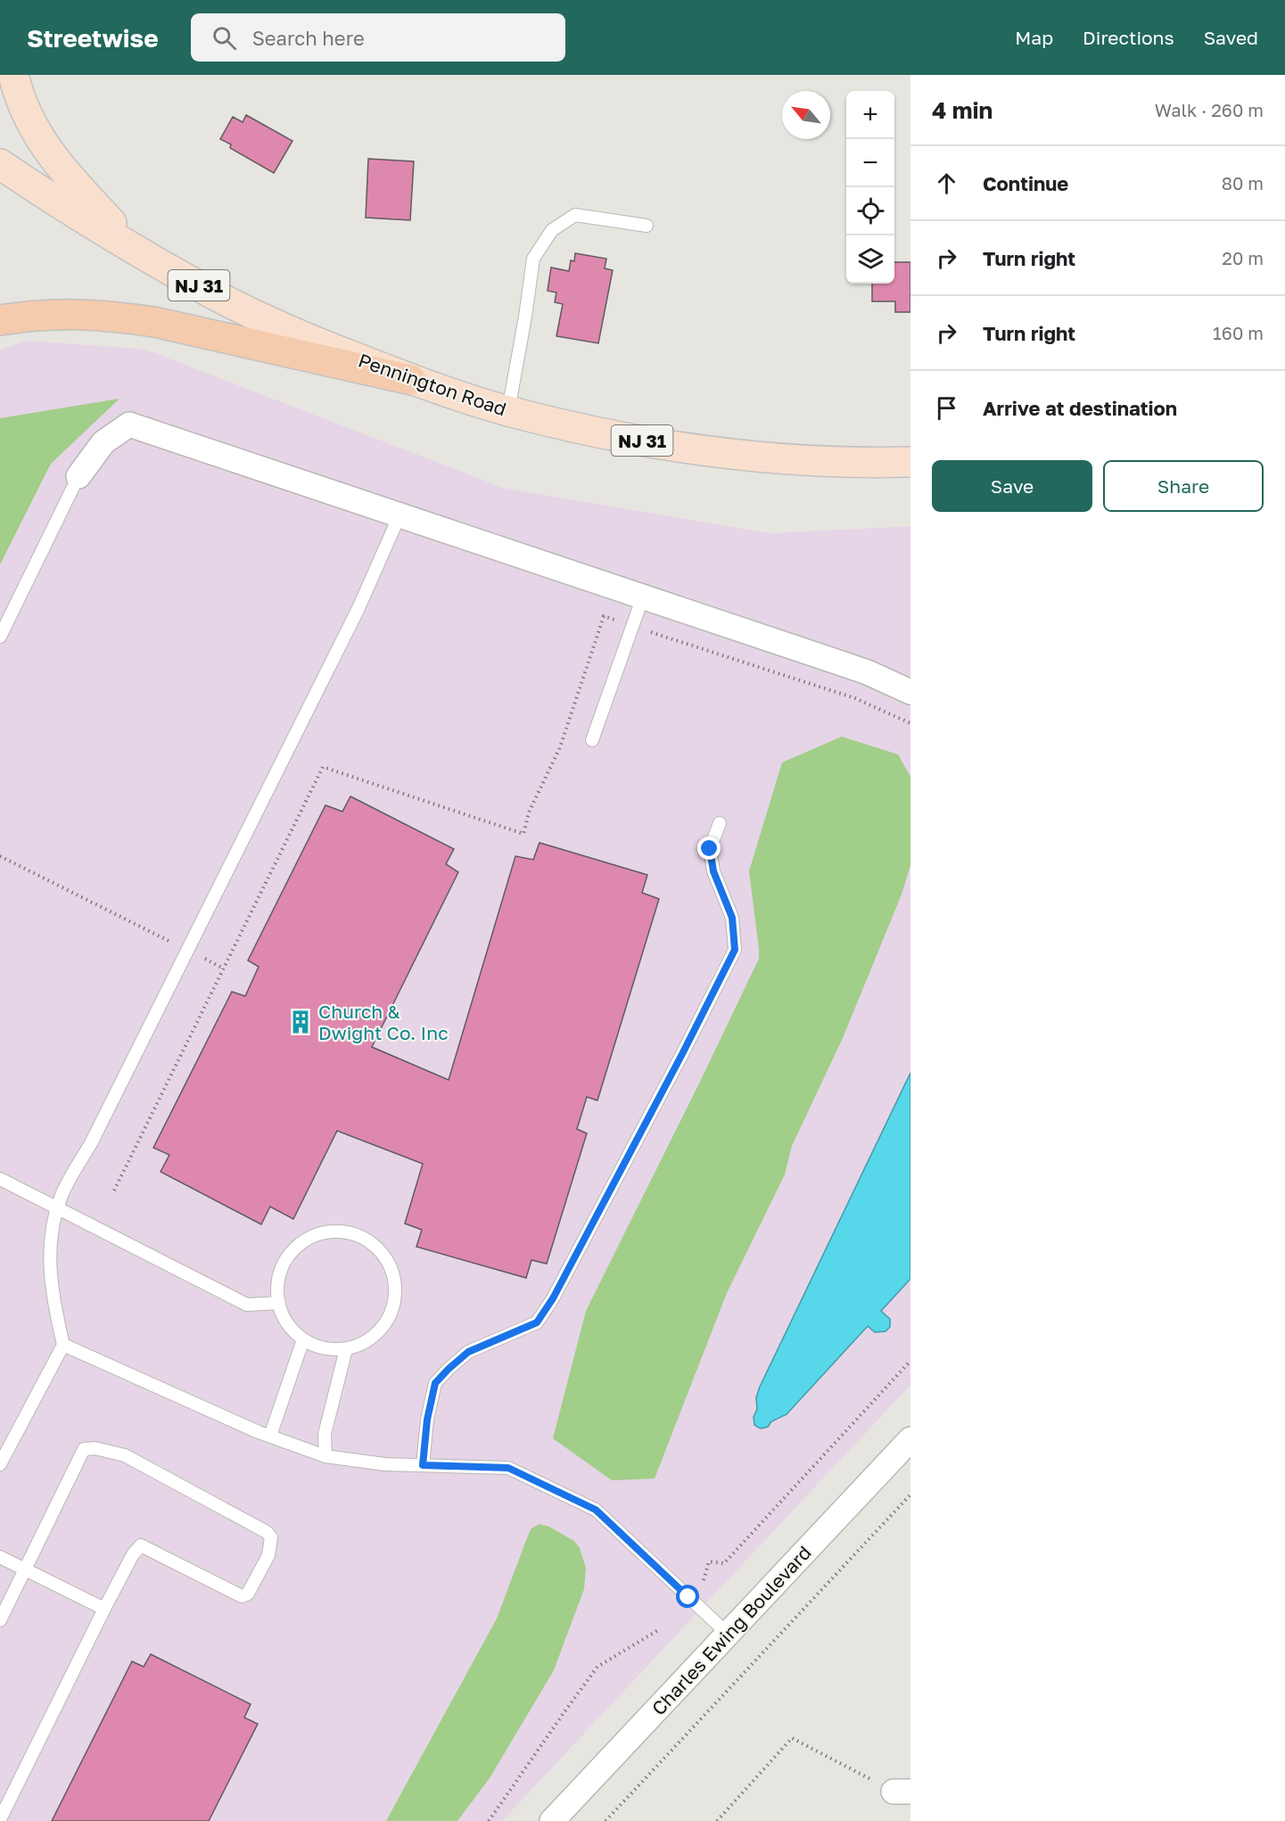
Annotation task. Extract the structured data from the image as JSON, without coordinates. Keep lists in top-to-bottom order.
{
  "streets": {
    "main road": ["NJ 31", "Pennington Road"],
    "street": ["Charles Ewing Boulevard"]
  },
  "places": {
    "building": ["Church & Dwight Co. Inc"]
  },
  "north": "top left",
  "page": {
    "header": "Streetwise",
    "search": "Search here",
    "nav": ["Map", "Directions", "Saved"],
    "heading": ["4 min", "Walk · 260 m"],
    "map_buttons": ["+", "−"],
    "list": [
      ["Continue", "80 m"],
      ["Turn right", "20 m"],
      ["Turn right", "160 m"],
      "Arrive at destination"
    ],
    "buttons": ["Save", "Share"]
  }
}
